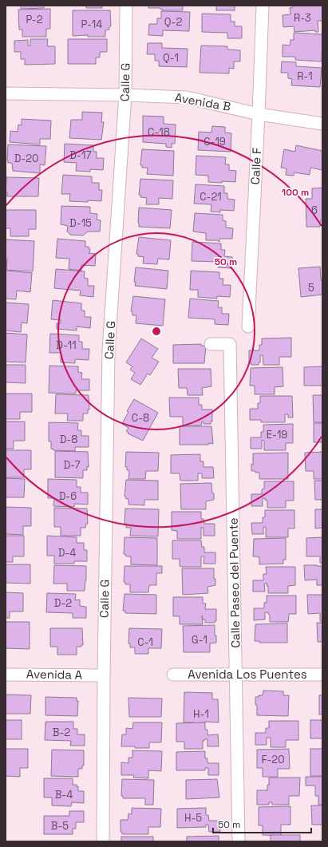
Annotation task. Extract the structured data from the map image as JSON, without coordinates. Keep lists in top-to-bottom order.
{
  "streets": {
    "street": [
      "Calle G",
      "Avenida B",
      "Calle F",
      "Calle Paseo del Puente",
      "Avenida A",
      "Avenida Los Puentes"
    ]
  },
  "crossings": [
    ["Calle G", "Avenida B"],
    ["Calle G", "Avenida A"],
    ["Avenida B", "Calle F"],
    ["Calle Paseo del Puente", "Avenida Los Puentes"]
  ],
  "house_numbers": [
    "R-3",
    "P-2",
    "Q-2",
    "P-14",
    "Q-1",
    "R-1",
    "C-18",
    "C-19",
    "D-17",
    "D-20",
    "C-21",
    "6",
    "D-15",
    "5",
    "D-11",
    "C-8",
    "E-19",
    "D-8",
    "D-7",
    "D-6",
    "D-4",
    "D-2",
    "G-1",
    "C-1",
    "H-1",
    "B-2",
    "F-20",
    "B-4",
    "H-5",
    "B-5"
  ],
  "scale_bar": "50 m",
  "rings": ["100 m", "50 m"]
}
